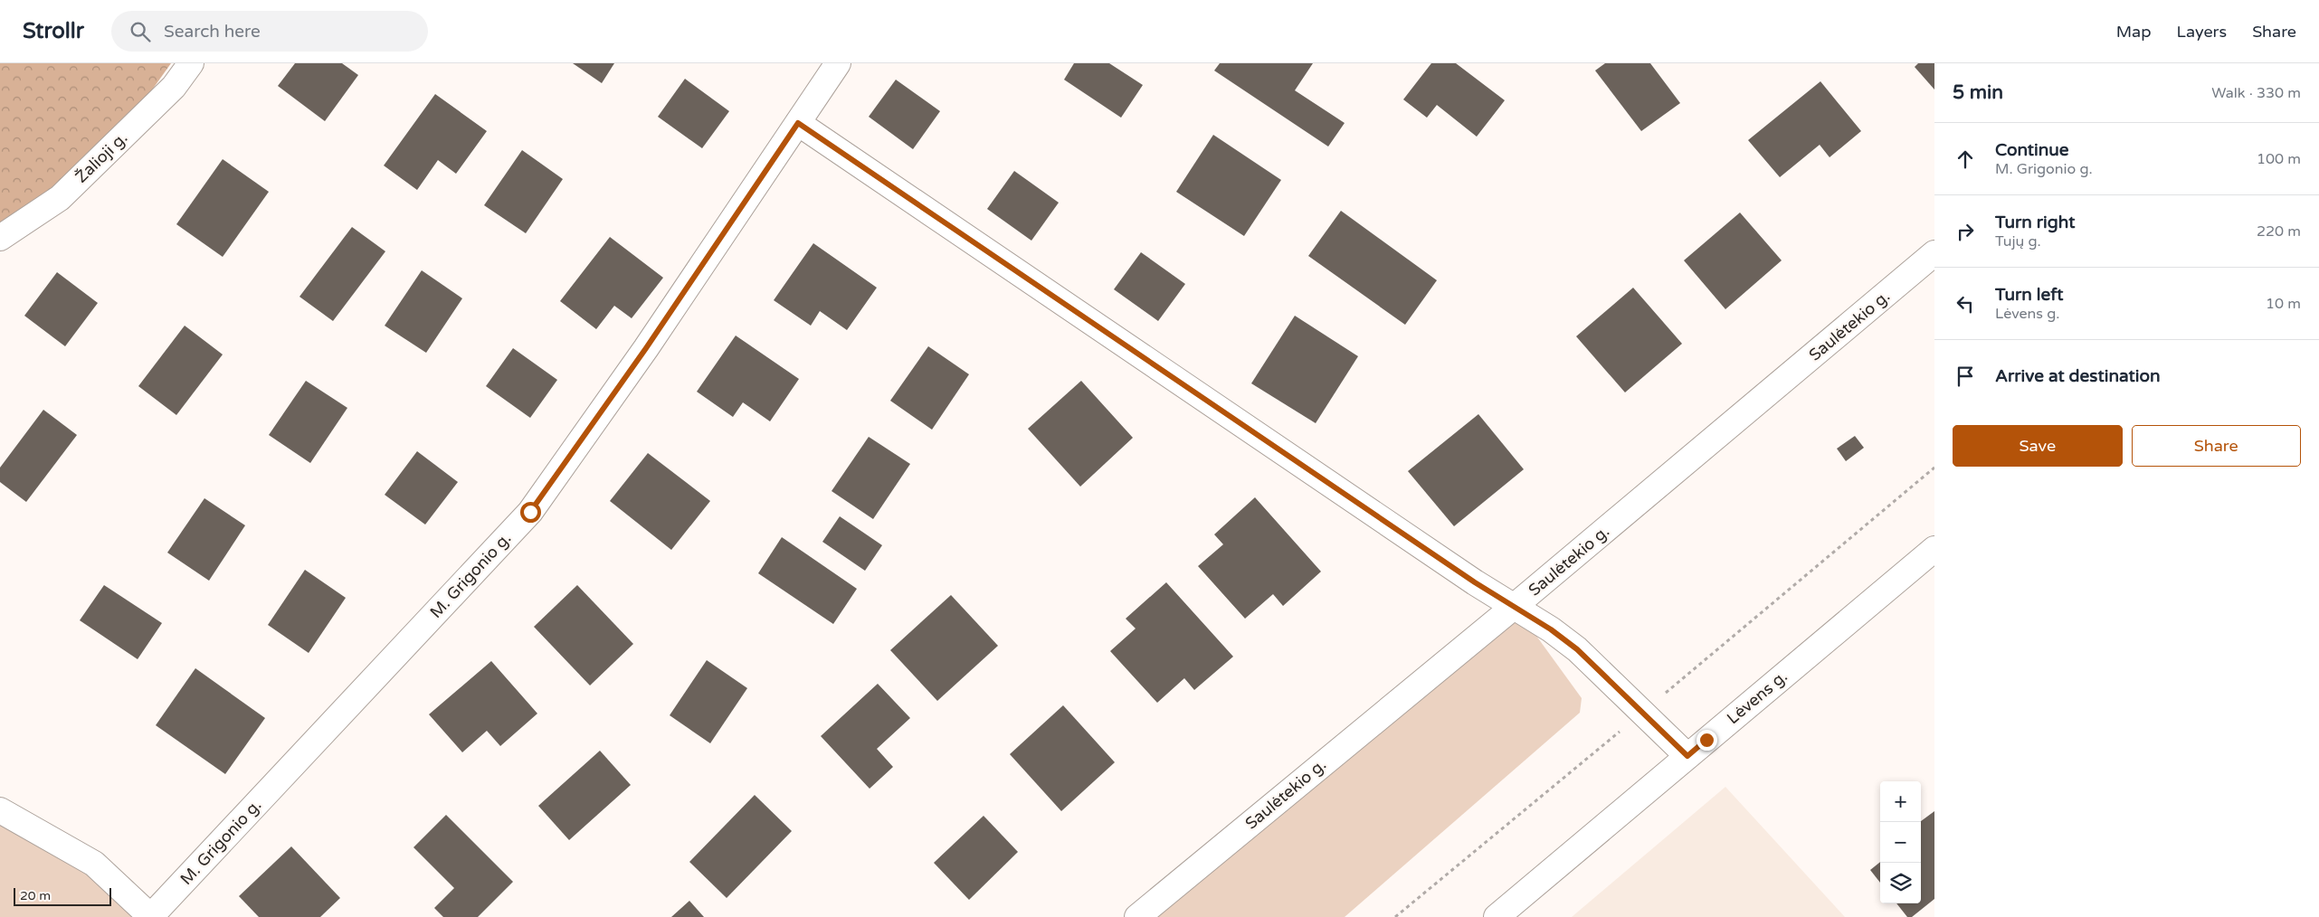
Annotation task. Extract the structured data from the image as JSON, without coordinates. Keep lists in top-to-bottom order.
{
  "streets": {
    "street": [
      "Žalioji g.",
      "Saulėtekio g.",
      "M. Grigonio g.",
      "Lėvens g."
    ]
  },
  "scale_bar": "20 m",
  "page": {
    "header": "Strollr",
    "search": "Search here",
    "nav": ["Map", "Layers", "Share"],
    "heading": ["5 min", "Walk · 330 m"],
    "list": [
      ["Continue", "M. Grigonio g.", "100 m"],
      ["Turn right", "Tujų g.", "220 m"],
      ["Turn left", "Lėvens g.", "10 m"],
      "Arrive at destination"
    ],
    "buttons": ["Save", "Share"],
    "map_buttons": ["+", "−"],
    "scale": "20 m"
  }
}
